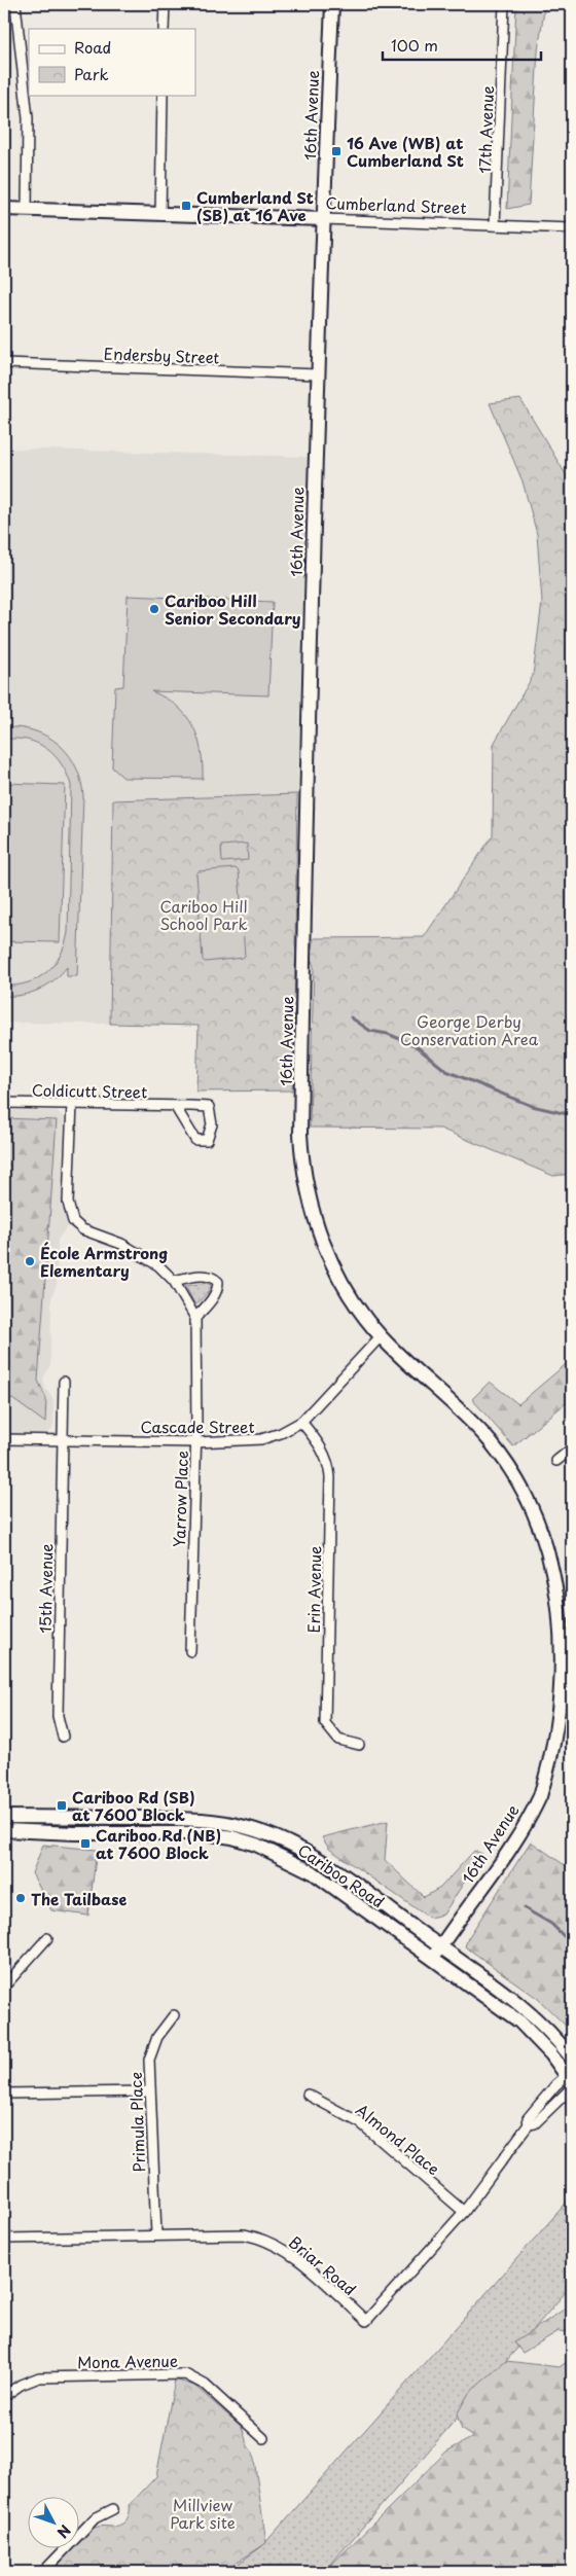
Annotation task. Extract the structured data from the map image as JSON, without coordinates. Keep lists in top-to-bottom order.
{
  "streets": {
    "street": [
      "16th Avenue",
      "17th Avenue",
      "Cumberland Street",
      "Endersby Street",
      "Coldicutt Street",
      "Cascade Street",
      "Yarrow Place",
      "15th Avenue",
      "Erin Avenue",
      "Cariboo Road",
      "Primula Place",
      "Almond Place",
      "Briar Road",
      "Mona Avenue"
    ]
  },
  "crossings": [
    ["16th Avenue", "Cumberland Street"],
    ["16th Avenue", "Endersby Street"],
    ["16th Avenue", "Cascade Street"],
    ["16th Avenue", "Cariboo Road"],
    ["17th Avenue", "Cumberland Street"],
    ["Coldicutt Street", "Yarrow Place"],
    ["Cascade Street", "Yarrow Place"],
    ["Cascade Street", "15th Avenue"],
    ["Cascade Street", "Erin Avenue"],
    ["Cariboo Road", "Briar Road"],
    ["Primula Place", "Briar Road"],
    ["Almond Place", "Briar Road"]
  ],
  "parks": ["Cariboo Hill School Park", "George Derby Conservation Area", "Millview Park site"],
  "places": {
    "transit": [
      "16 Ave (WB) at Cumberland St",
      "Cumberland St (SB) at 16 Ave",
      "Cariboo Rd (SB) at 7600 Block",
      "Cariboo Rd (NB) at 7600 Block"
    ],
    "other": ["Cariboo Hill Senior Secondary", "École Armstrong Elementary", "The Tailbase"]
  },
  "legend": ["Road", "Park"],
  "scale_bar": "100 m",
  "north": "bottom right"
}
